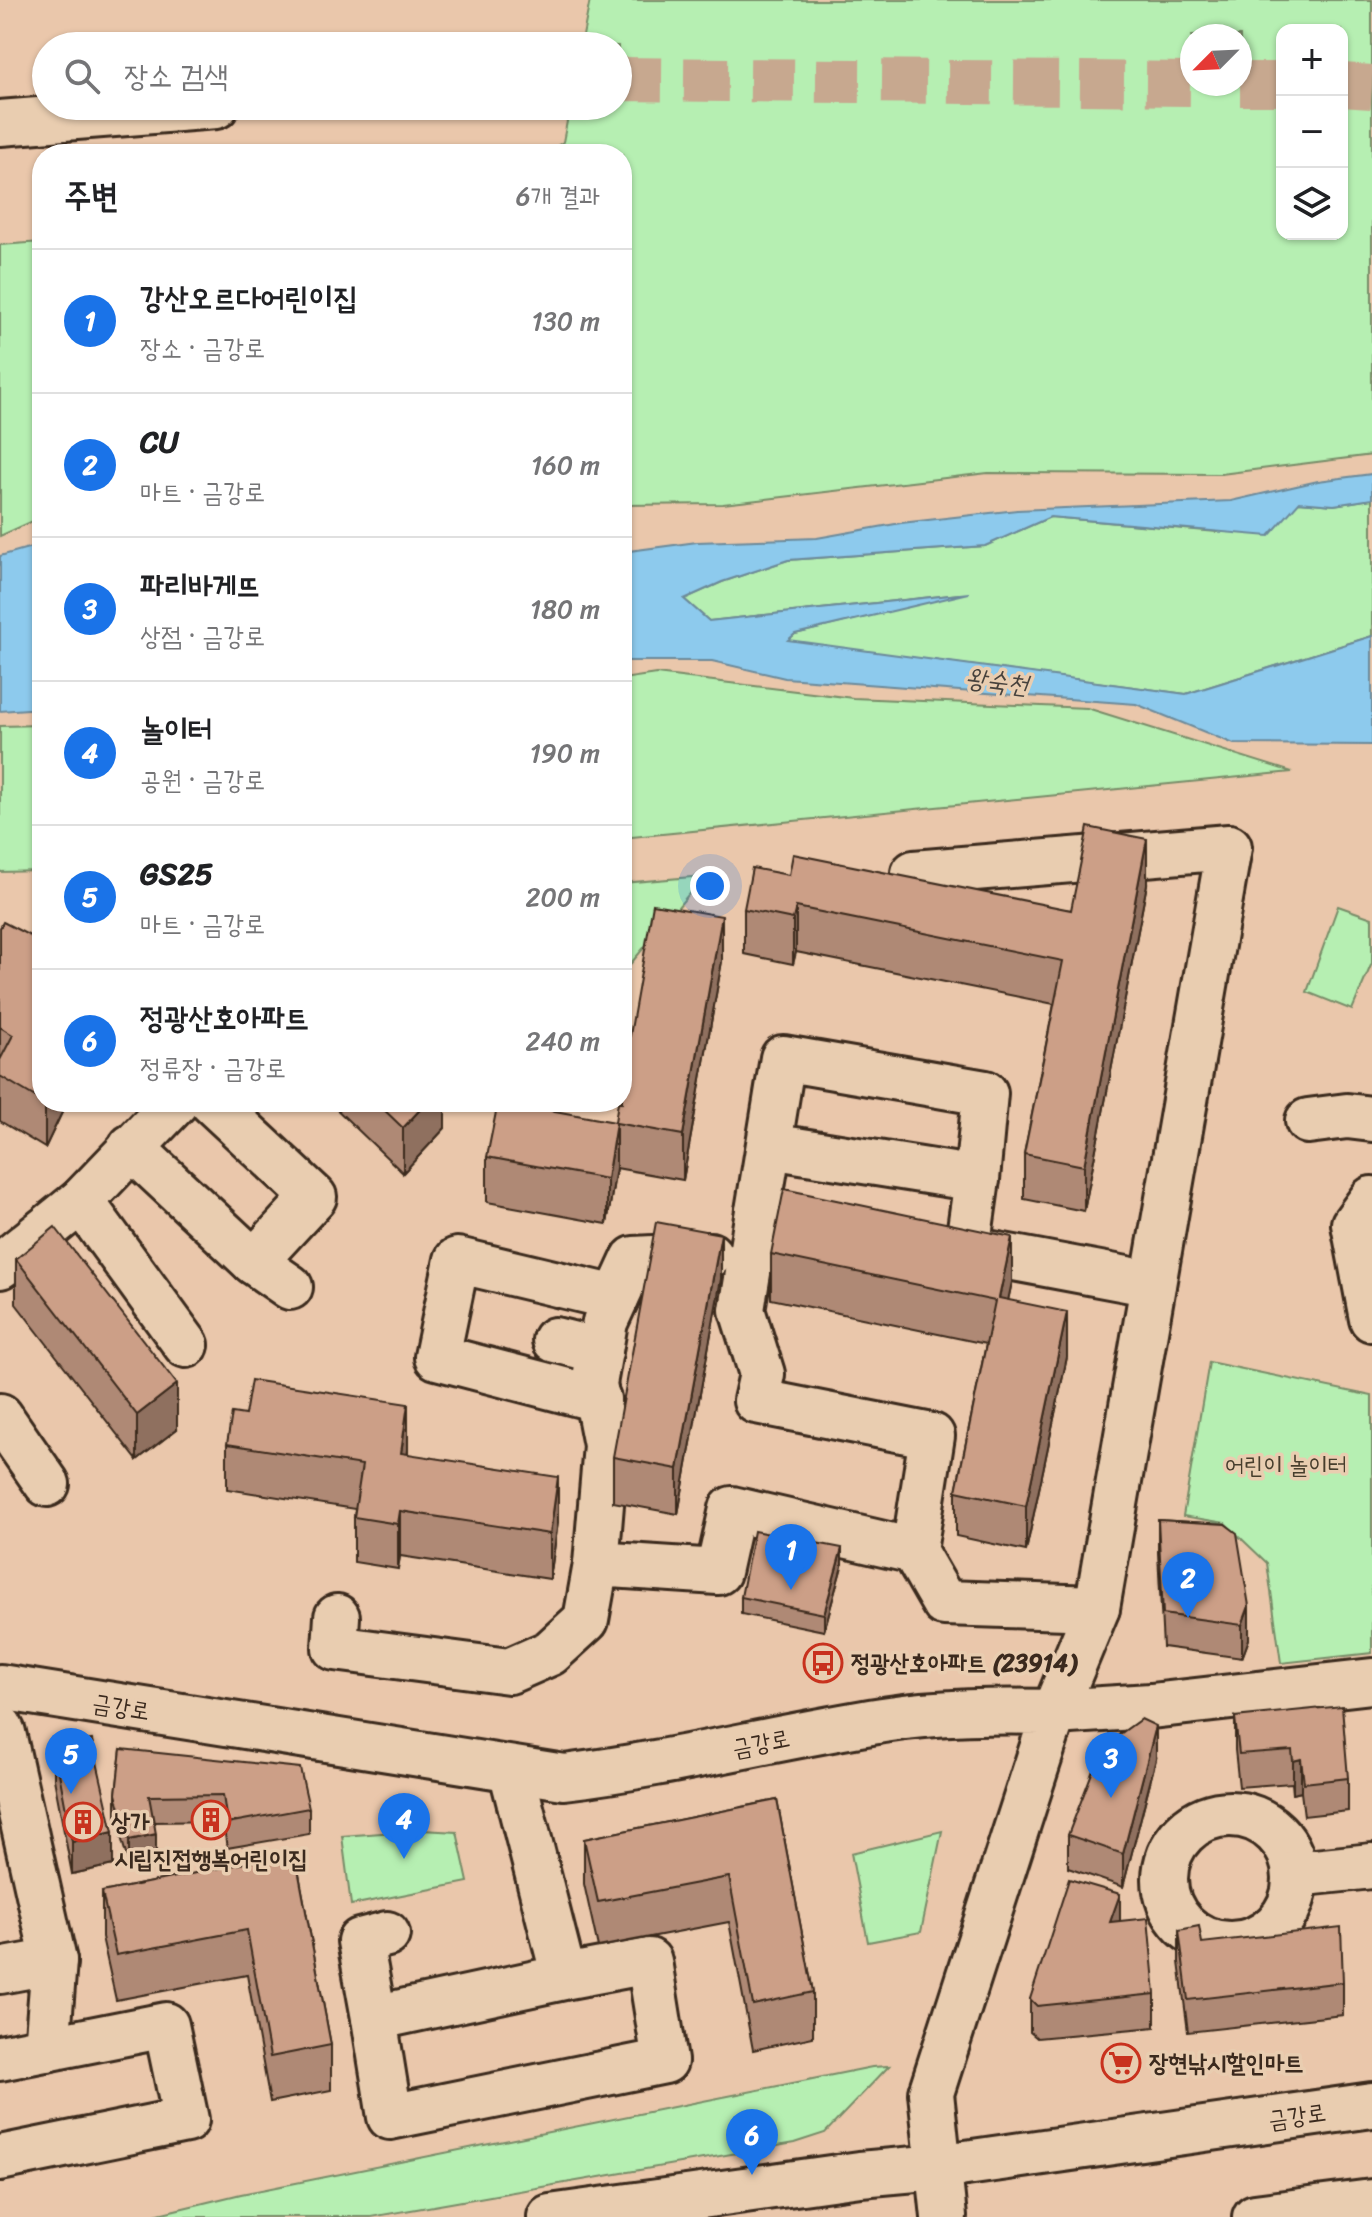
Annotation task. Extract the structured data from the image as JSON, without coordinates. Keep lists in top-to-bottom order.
{
  "streets": {
    "main road": ["금강로"]
  },
  "water": ["왕숙천"],
  "parks": ["어린이 놀이터"],
  "places": {
    "bus stop": ["정광산호아파트 (23914)"],
    "building": ["시립진접행복어린이집", "상가"],
    "supermarket": ["장현낚시할인마트"]
  },
  "north": "bottom left",
  "page": {
    "map_buttons": ["+", "−"],
    "search": "장소 검색",
    "heading": ["주변", "6개 결과"],
    "list": [
      {
        "mark": "1",
        "name": "강산오르다어린이집",
        "note": "장소 · 금강로",
        "value": "130 m"
      },
      {
        "mark": "2",
        "name": "CU",
        "note": "마트 · 금강로",
        "value": "160 m"
      },
      {
        "mark": "3",
        "name": "파리바게뜨",
        "note": "상점 · 금강로",
        "value": "180 m"
      },
      {
        "mark": "4",
        "name": "놀이터",
        "note": "공원 · 금강로",
        "value": "190 m"
      },
      {
        "mark": "5",
        "name": "GS25",
        "note": "마트 · 금강로",
        "value": "200 m"
      },
      {
        "mark": "6",
        "name": "정광산호아파트",
        "note": "정류장 · 금강로",
        "value": "240 m"
      }
    ],
    "pins": [
      "1",
      "2",
      "5",
      "3",
      "4",
      "6"
    ]
  }
}
